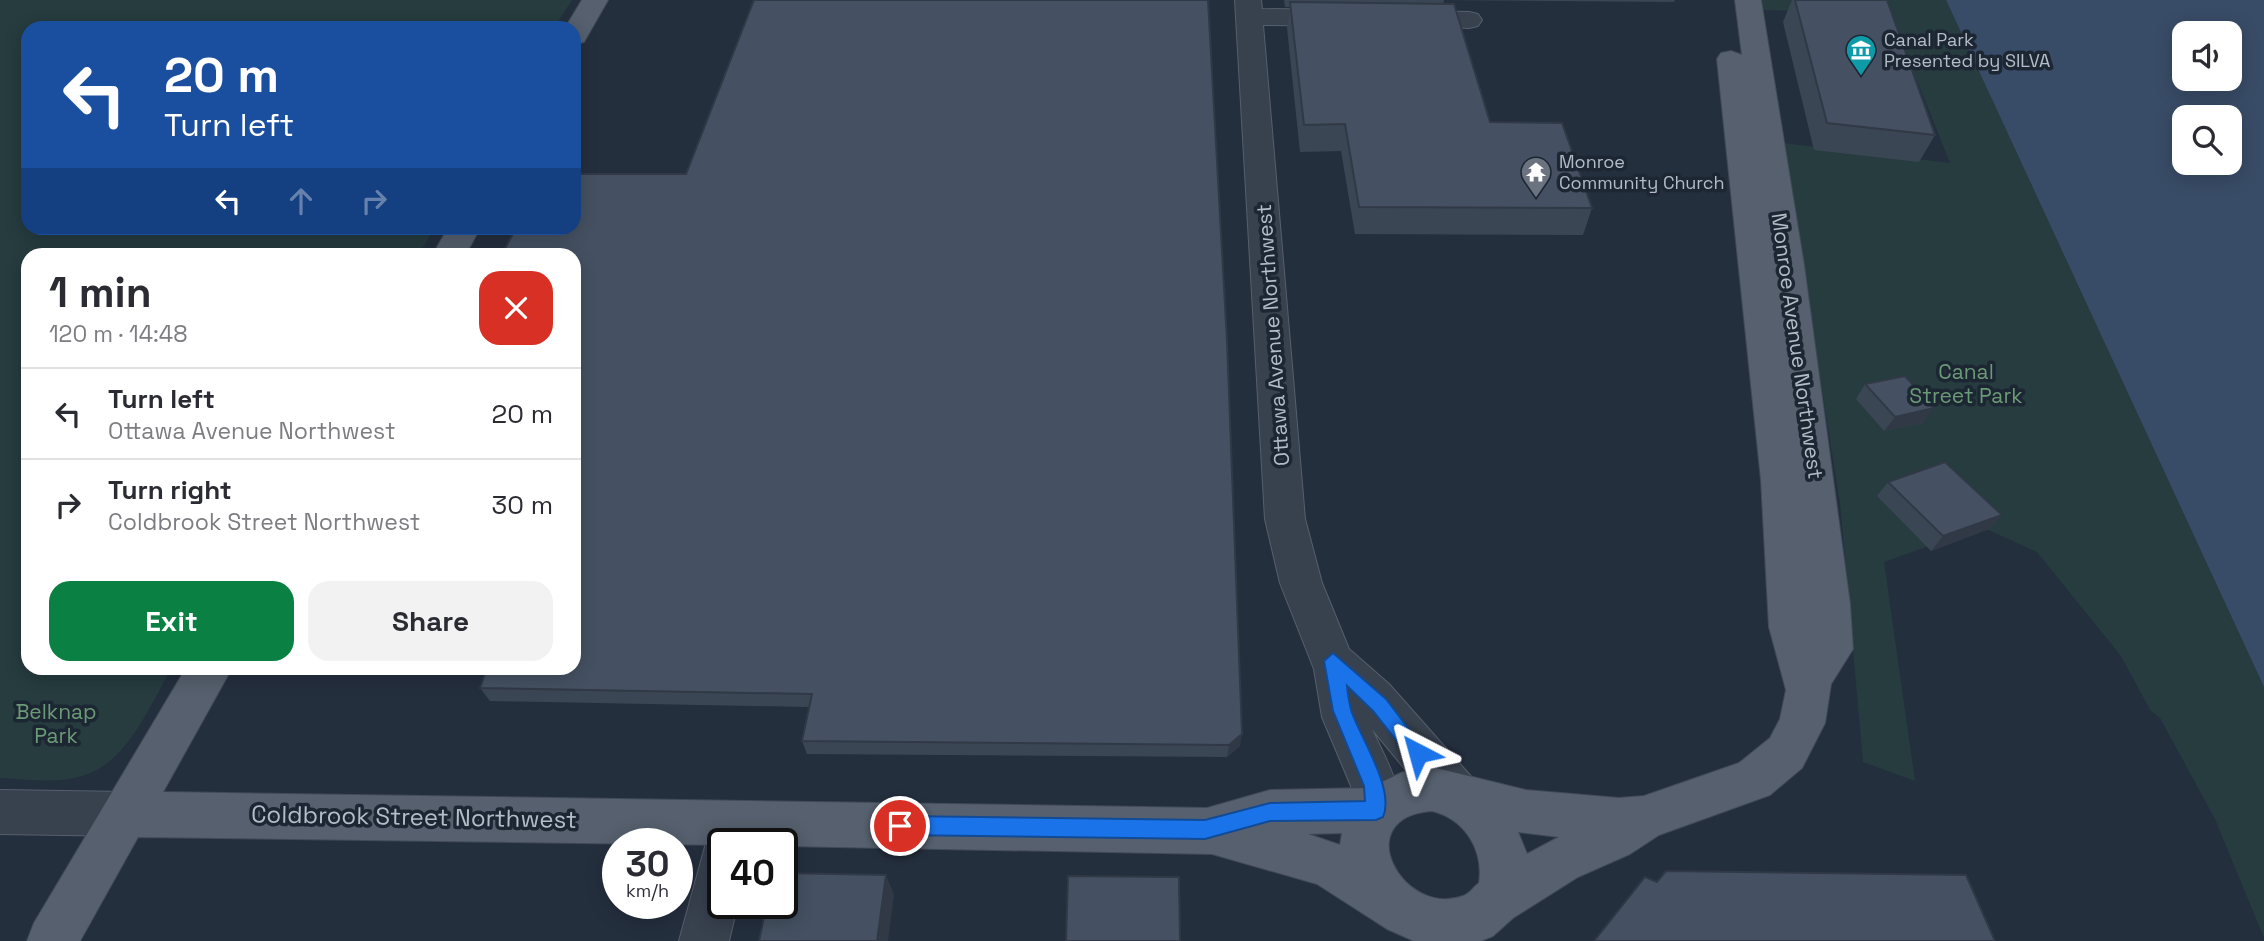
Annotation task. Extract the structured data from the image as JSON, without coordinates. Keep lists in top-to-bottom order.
{
  "streets": {
    "main road": ["Ottawa Avenue Northwest", "Monroe Avenue Northwest", "Coldbrook Street Northwest"]
  },
  "crossings": [
    ["Ottawa Avenue Northwest", "Monroe Avenue Northwest"],
    ["Ottawa Avenue Northwest", "Coldbrook Street Northwest"],
    ["Monroe Avenue Northwest", "Coldbrook Street Northwest"]
  ],
  "parks": ["Canal Street Park", "Belknap Park"],
  "places": {
    "museum": ["Canal Park Presented by SILVA"],
    "temple": ["Monroe Community Church"]
  },
  "page": {
    "turn": ["20 m", "Turn left"],
    "heading": ["1 min", "120 m · 14:48"],
    "list": [
      {
        "name": "Turn left",
        "note": "Ottawa Avenue Northwest",
        "value": "20 m"
      },
      {
        "name": "Turn right",
        "note": "Coldbrook Street Northwest",
        "value": "30 m"
      }
    ],
    "buttons": ["Exit", "Share"],
    "speed": "30 km/h",
    "limit": "40"
  }
}
